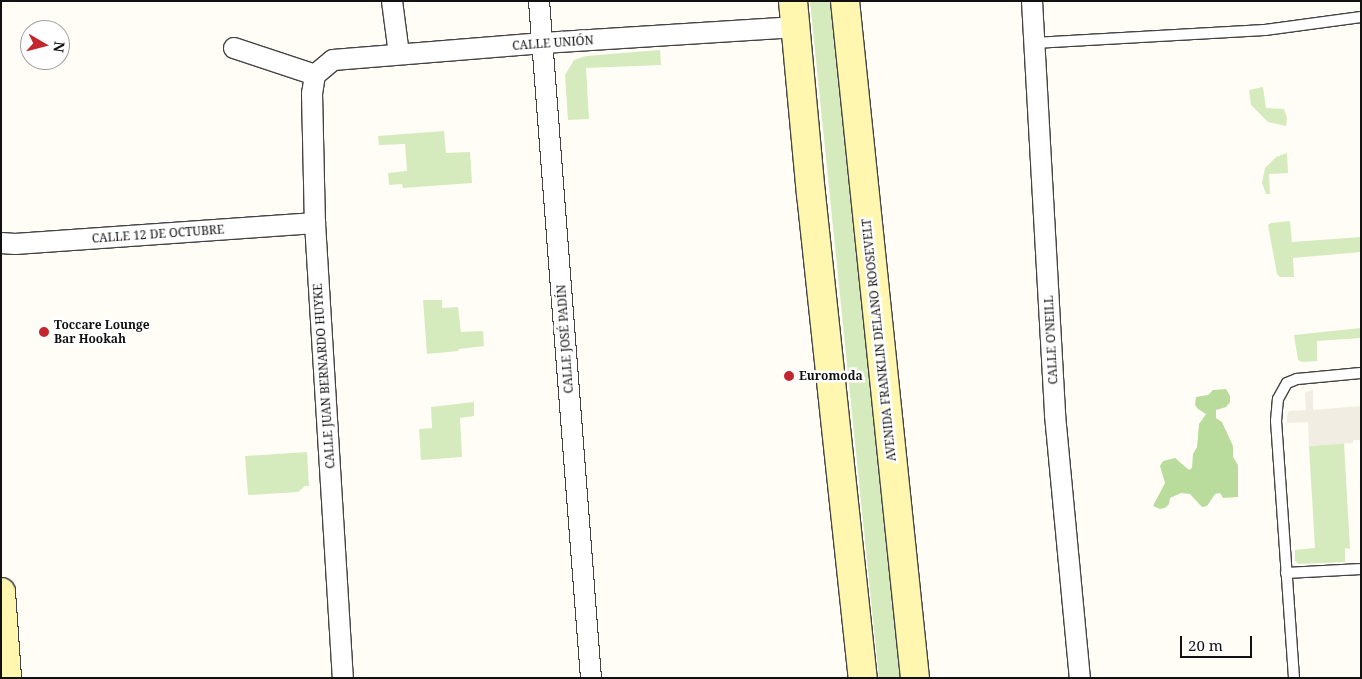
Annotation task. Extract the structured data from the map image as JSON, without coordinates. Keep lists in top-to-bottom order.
{
  "streets": {
    "main road": ["AVENIDA FRANKLIN DELANO ROOSEVELT"],
    "street": [
      "CALLE UNIÓN",
      "CALLE 12 DE OCTUBRE",
      "CALLE JOSÉ PADÍN",
      "CALLE O'NEILL",
      "CALLE JUAN BERNARDO HUYKE"
    ]
  },
  "crossings": [
    ["CALLE UNIÓN", "CALLE JOSÉ PADÍN"],
    ["CALLE UNIÓN", "CALLE JUAN BERNARDO HUYKE"],
    ["CALLE 12 DE OCTUBRE", "CALLE JUAN BERNARDO HUYKE"]
  ],
  "places": ["Toccare Lounge Bar Hookah", "Euromoda"],
  "scale_bar": "20 m",
  "north": "right"
}
